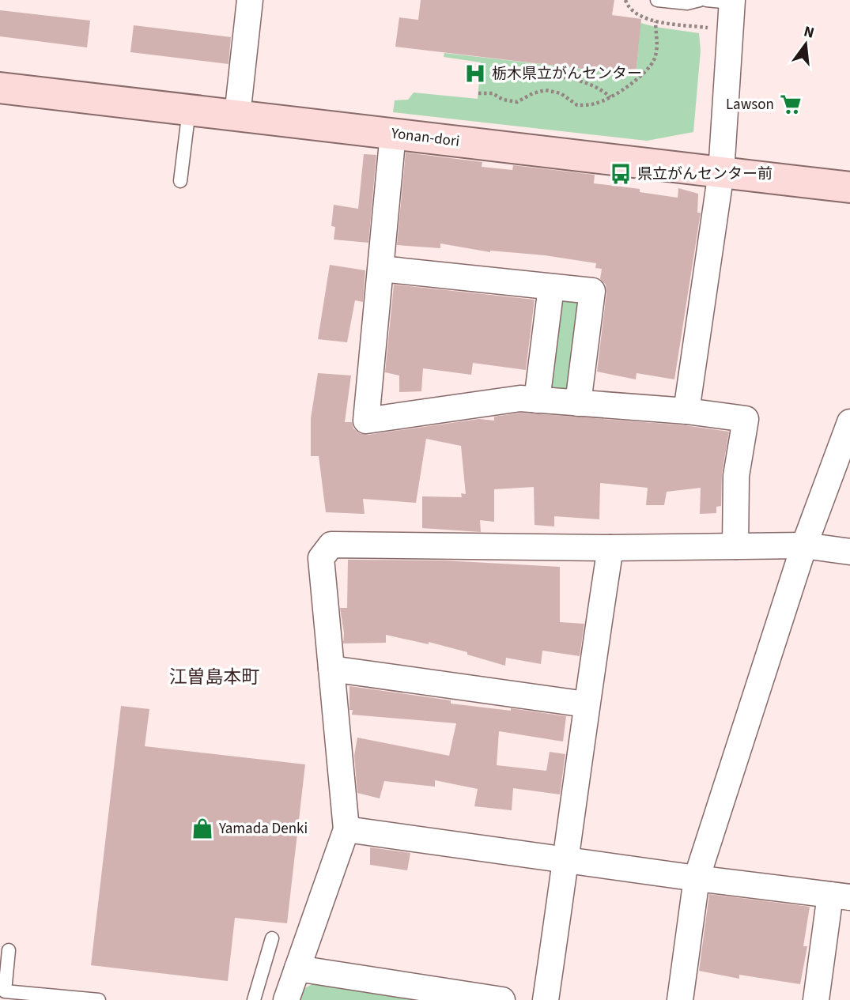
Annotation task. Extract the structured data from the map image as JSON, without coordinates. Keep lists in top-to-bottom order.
{
  "streets": {
    "street": ["Yonan-dori"]
  },
  "districts": ["江曽島本町"],
  "places": {
    "hospital": ["栃木県立がんセンター"],
    "supermarket": ["Lawson"],
    "bus stop": ["県立がんセンター前"],
    "shop": ["Yamada Denki"]
  },
  "north": "top"
}
